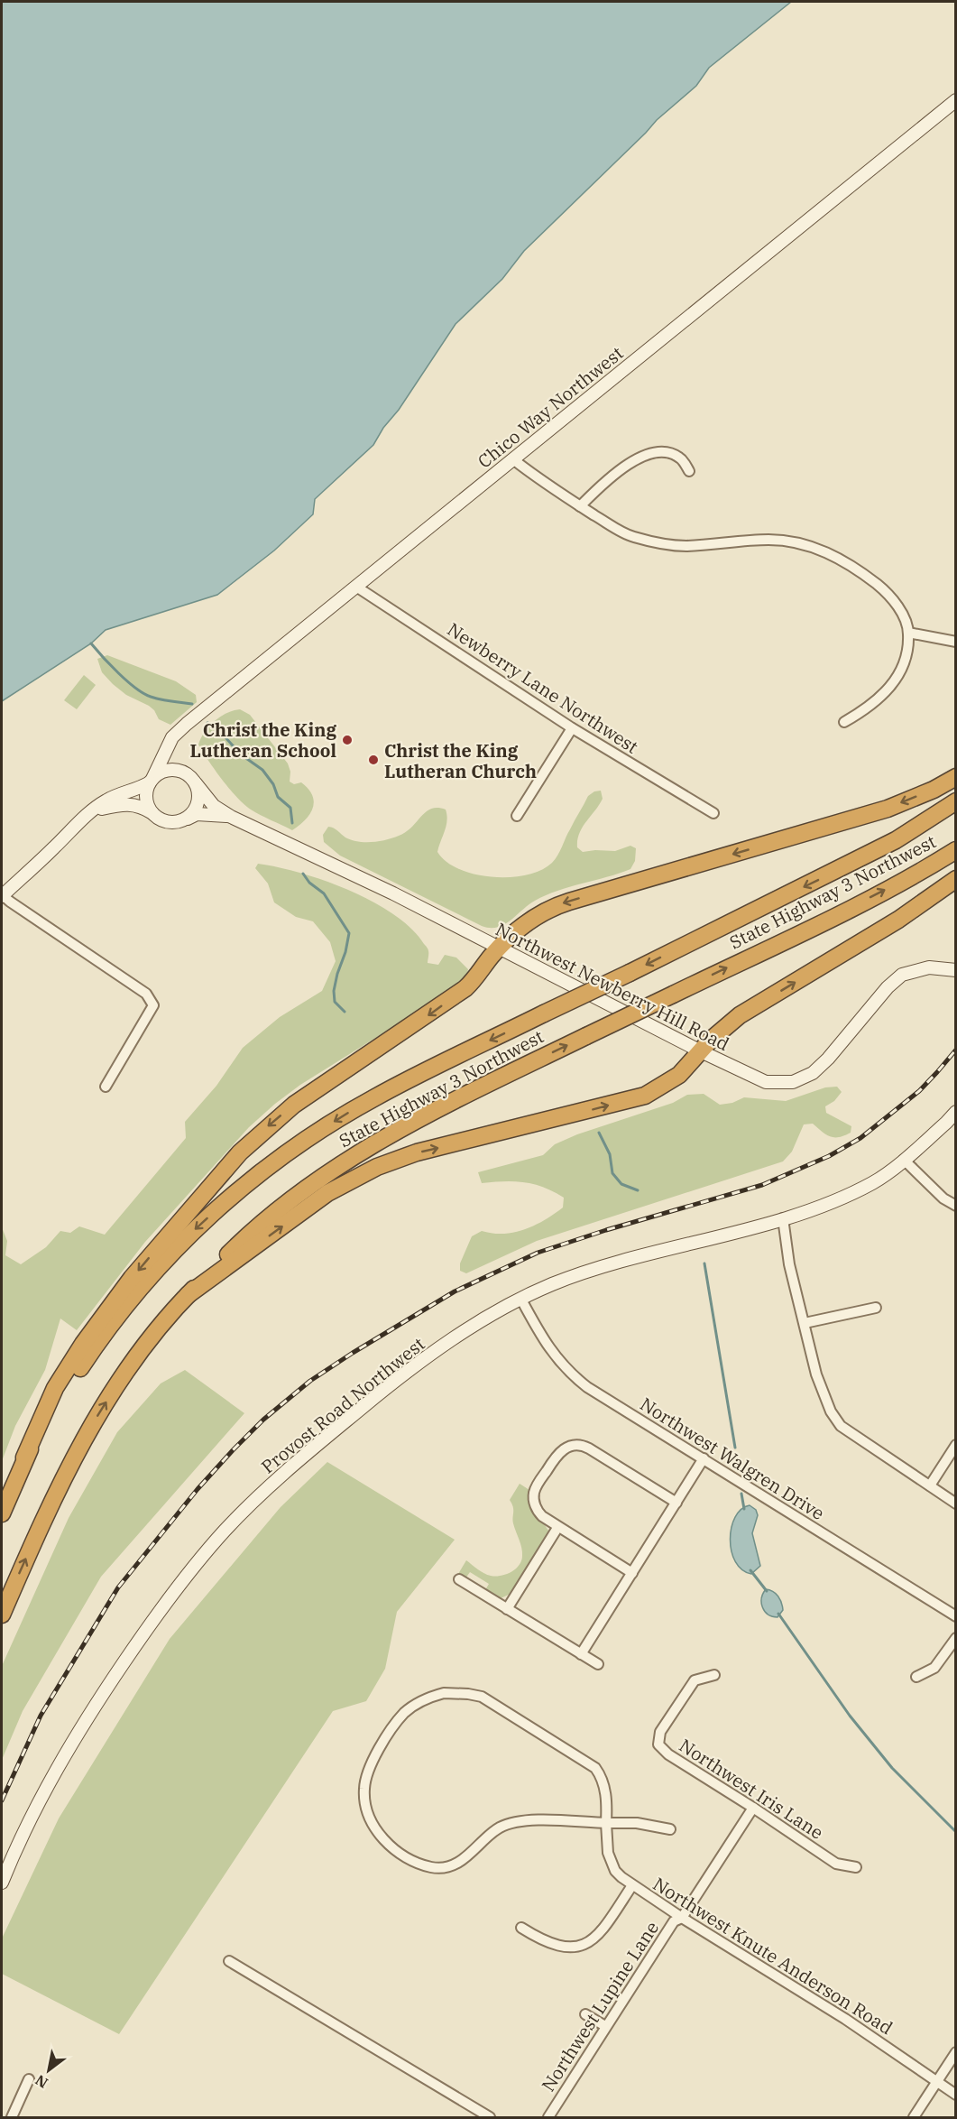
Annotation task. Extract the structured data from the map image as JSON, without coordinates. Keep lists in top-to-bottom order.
{
  "streets": {
    "highway": ["State Highway 3 Northwest"],
    "main road": ["Chico Way Northwest", "Northwest Newberry Hill Road", "Provost Road Northwest"],
    "street": [
      "Newberry Lane Northwest",
      "Northwest Walgren Drive",
      "Northwest Iris Lane",
      "Northwest Knute Anderson Road",
      "Northwest Lupine Lane"
    ]
  },
  "crossings": [
    ["Chico Way Northwest", "Newberry Lane Northwest"],
    ["Chico Way Northwest", "Northwest Newberry Hill Road"],
    ["Provost Road Northwest", "Northwest Walgren Drive"],
    ["Northwest Iris Lane", "Northwest Lupine Lane"],
    ["Northwest Knute Anderson Road", "Northwest Lupine Lane"]
  ],
  "places": ["Christ the King Lutheran School", "Christ the King Lutheran Church"],
  "north": "bottom left"
}
